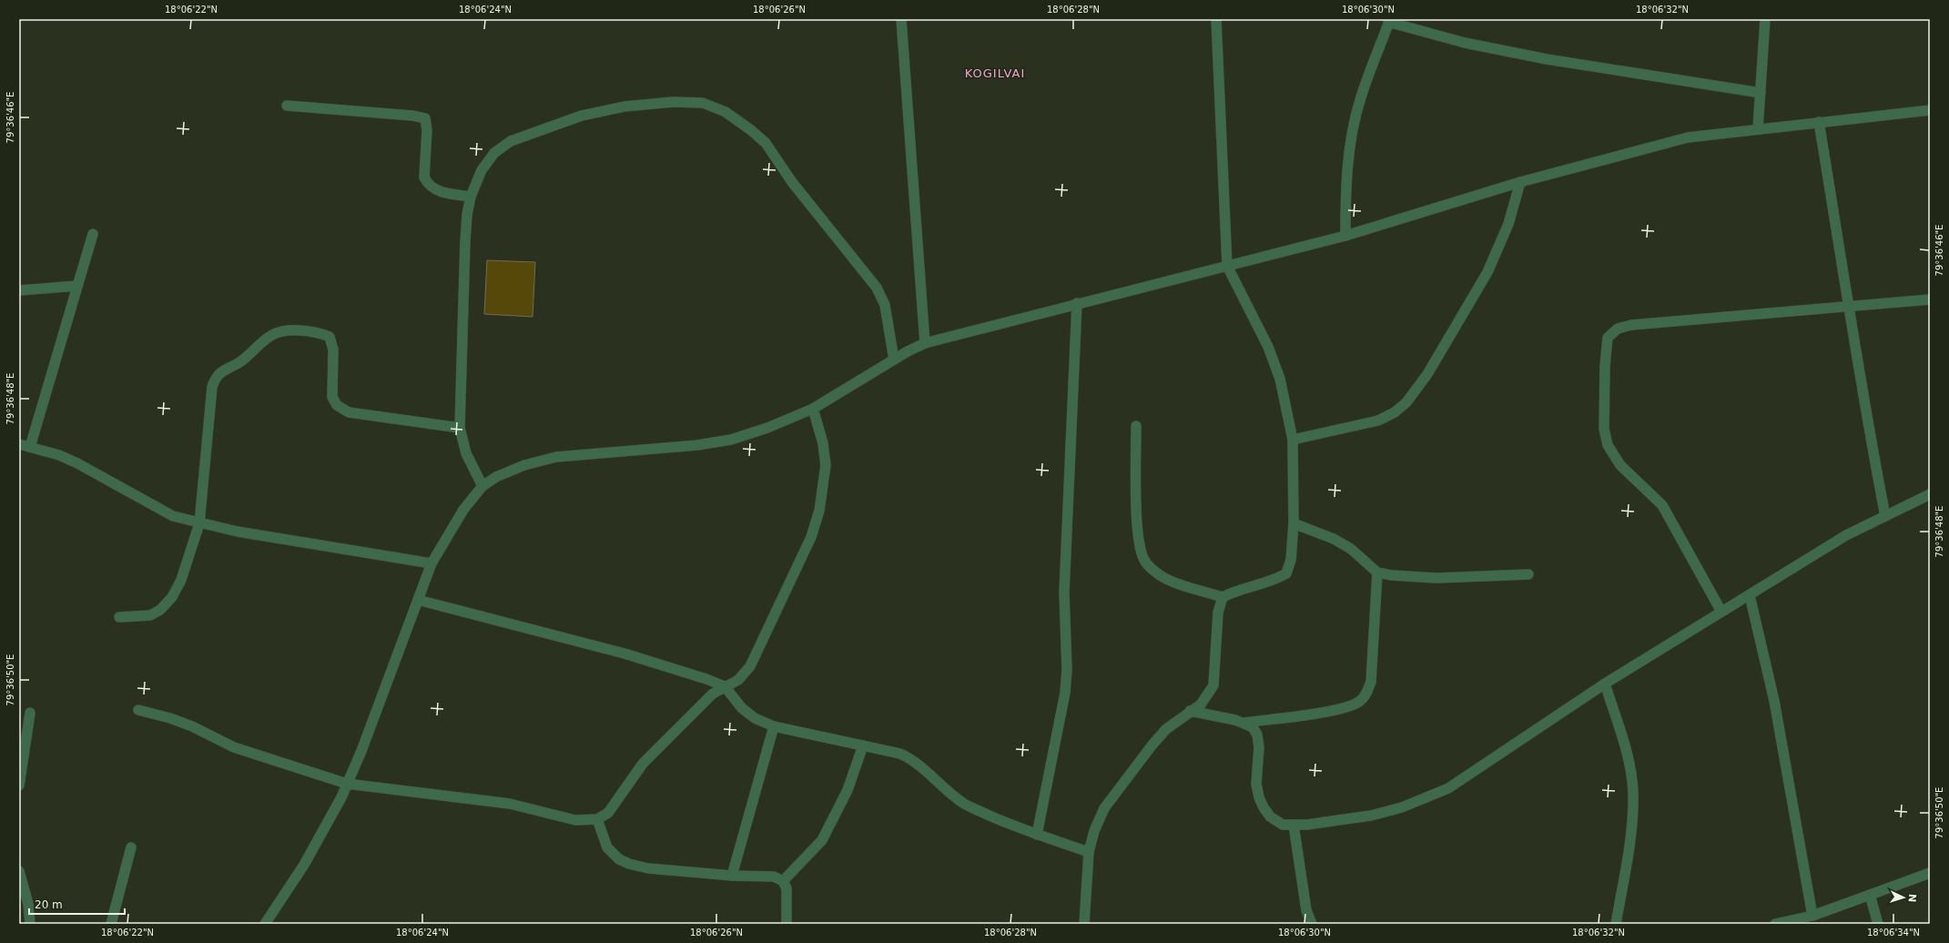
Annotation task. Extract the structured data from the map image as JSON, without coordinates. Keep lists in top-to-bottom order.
{
  "districts": ["KOGILVAI"],
  "scale_bar": "20 m",
  "north": "right",
  "coordinates": [
    "18°06'22\"N",
    "18°06'24\"N",
    "18°06'26\"N",
    "18°06'28\"N",
    "18°06'30\"N",
    "18°06'32\"N",
    "79°36'46\"E",
    "79°36'48\"E",
    "79°36'50\"E",
    "18°06'34\"N"
  ]
}
